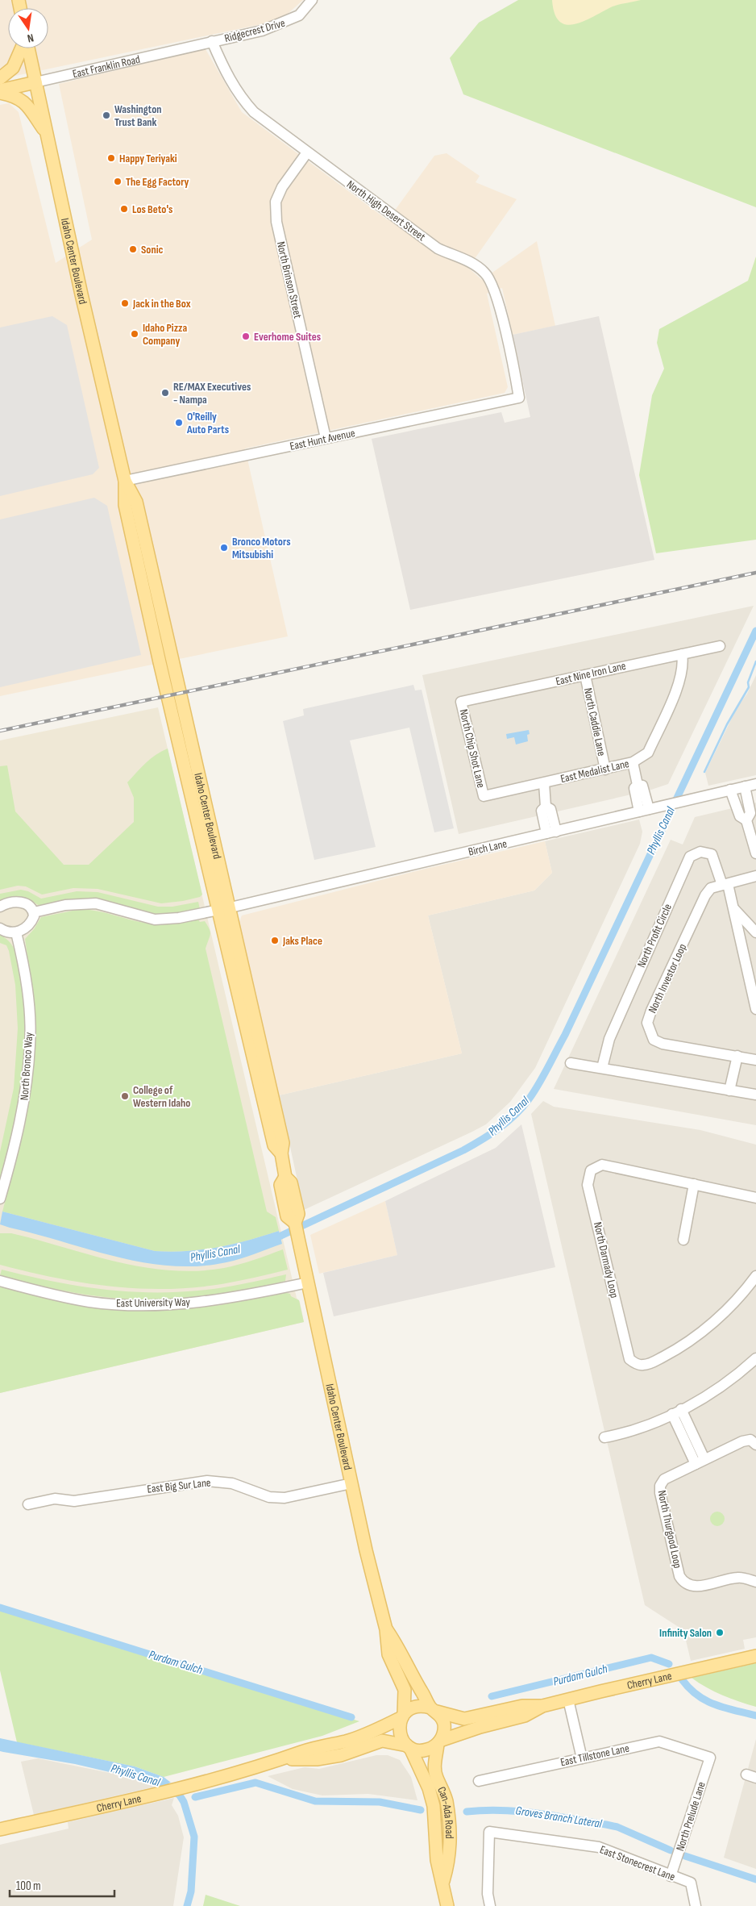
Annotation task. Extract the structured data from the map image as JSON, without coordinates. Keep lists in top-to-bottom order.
{
  "streets": {
    "main road": [
      "East Franklin Road",
      "Idaho Center Boulevard",
      "Cherry Lane",
      "Can-Ada Road"
    ],
    "street": [
      "Ridgecrest Drive",
      "North High Desert Street",
      "North Brinson Street",
      "East Hunt Avenue",
      "East Nine Iron Lane",
      "North Caddie Lane",
      "North Chip Shot Lane",
      "East Medalist Lane",
      "Birch Lane",
      "North Profit Circle",
      "North Investor Loop",
      "North Bronco Way",
      "North Darmady Loop",
      "East University Way",
      "East Big Sur Lane",
      "North Thurgood Loop",
      "East Tillstone Lane",
      "North Prelude Lane",
      "East Stonecrest Lane"
    ]
  },
  "crossings": [
    ["Ridgecrest Drive", "East Franklin Road"],
    ["Ridgecrest Drive", "North High Desert Street"],
    ["East Franklin Road", "North High Desert Street"],
    ["East Franklin Road", "Idaho Center Boulevard"],
    ["North High Desert Street", "North Brinson Street"],
    ["North High Desert Street", "East Hunt Avenue"],
    ["Idaho Center Boulevard", "East Hunt Avenue"],
    ["Idaho Center Boulevard", "Birch Lane"],
    ["Idaho Center Boulevard", "East University Way"],
    ["Idaho Center Boulevard", "East Big Sur Lane"],
    ["Idaho Center Boulevard", "Cherry Lane"],
    ["Idaho Center Boulevard", "Can-Ada Road"],
    ["North Brinson Street", "East Hunt Avenue"],
    ["East Nine Iron Lane", "North Caddie Lane"],
    ["East Nine Iron Lane", "North Chip Shot Lane"],
    ["East Nine Iron Lane", "East Medalist Lane"],
    ["North Caddie Lane", "East Medalist Lane"],
    ["North Chip Shot Lane", "East Medalist Lane"],
    ["North Profit Circle", "North Investor Loop"],
    ["Cherry Lane", "Can-Ada Road"],
    ["East Tillstone Lane", "North Prelude Lane"],
    ["North Prelude Lane", "East Stonecrest Lane"]
  ],
  "water": ["Phyllis Canal", "Purdam Gulch", "Groves Branch Lateral"],
  "places": [
    "Washington Trust Bank",
    "Happy Teriyaki",
    "The Egg Factory",
    "Los Beto's",
    "Sonic",
    "Jack in the Box",
    "Idaho Pizza Company",
    "Everhome Suites",
    "RE/MAX Executives - Nampa",
    "O'Reilly Auto Parts",
    "Bronco Motors Mitsubishi",
    "Jaks Place",
    "College of Western Idaho",
    "Infinity Salon"
  ],
  "scale_bar": "100 m",
  "north": "bottom"
}
